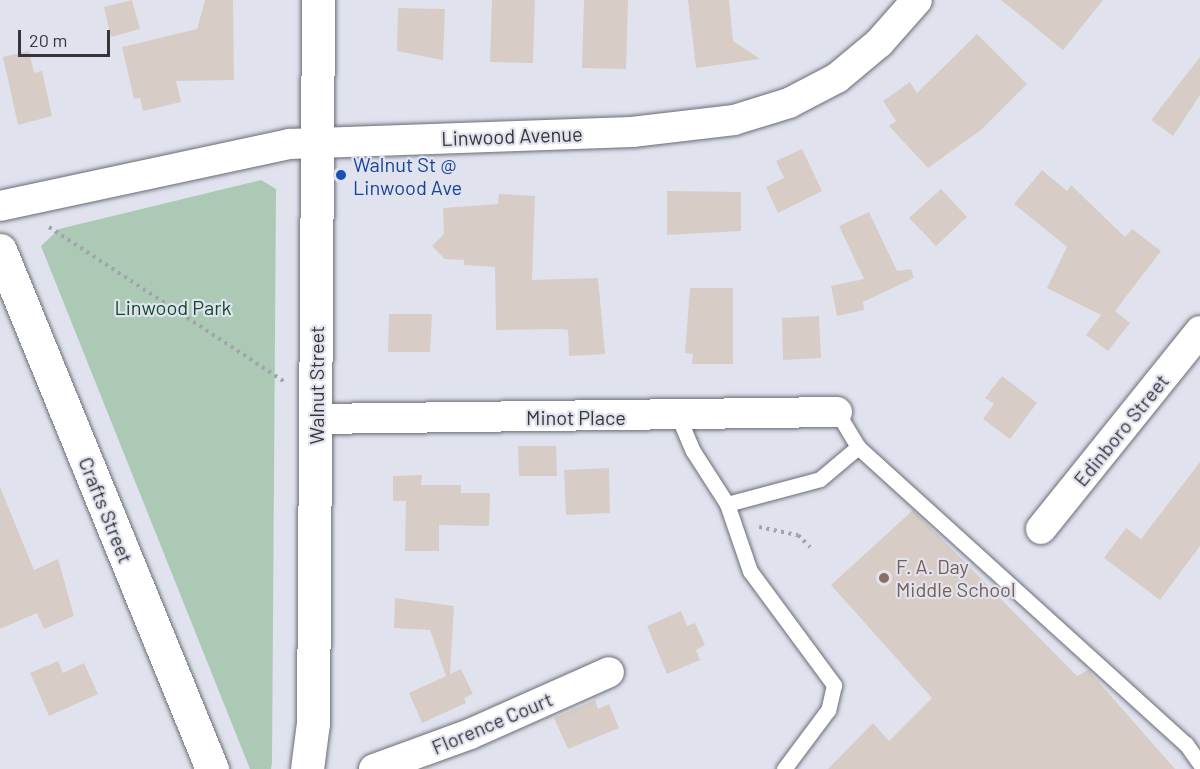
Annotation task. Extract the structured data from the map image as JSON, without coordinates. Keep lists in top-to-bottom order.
{
  "streets": {
    "main road": ["Walnut Street", "Crafts Street"],
    "street": [
      "Linwood Avenue",
      "Minot Place",
      "Edinboro Street",
      "Florence Court"
    ]
  },
  "crossings": [
    ["Linwood Avenue", "Walnut Street"],
    ["Walnut Street", "Minot Place"]
  ],
  "parks": ["Linwood Park"],
  "places": ["Walnut St @ Linwood Ave", "F. A. Day Middle School"],
  "scale_bar": "20 m"
}
